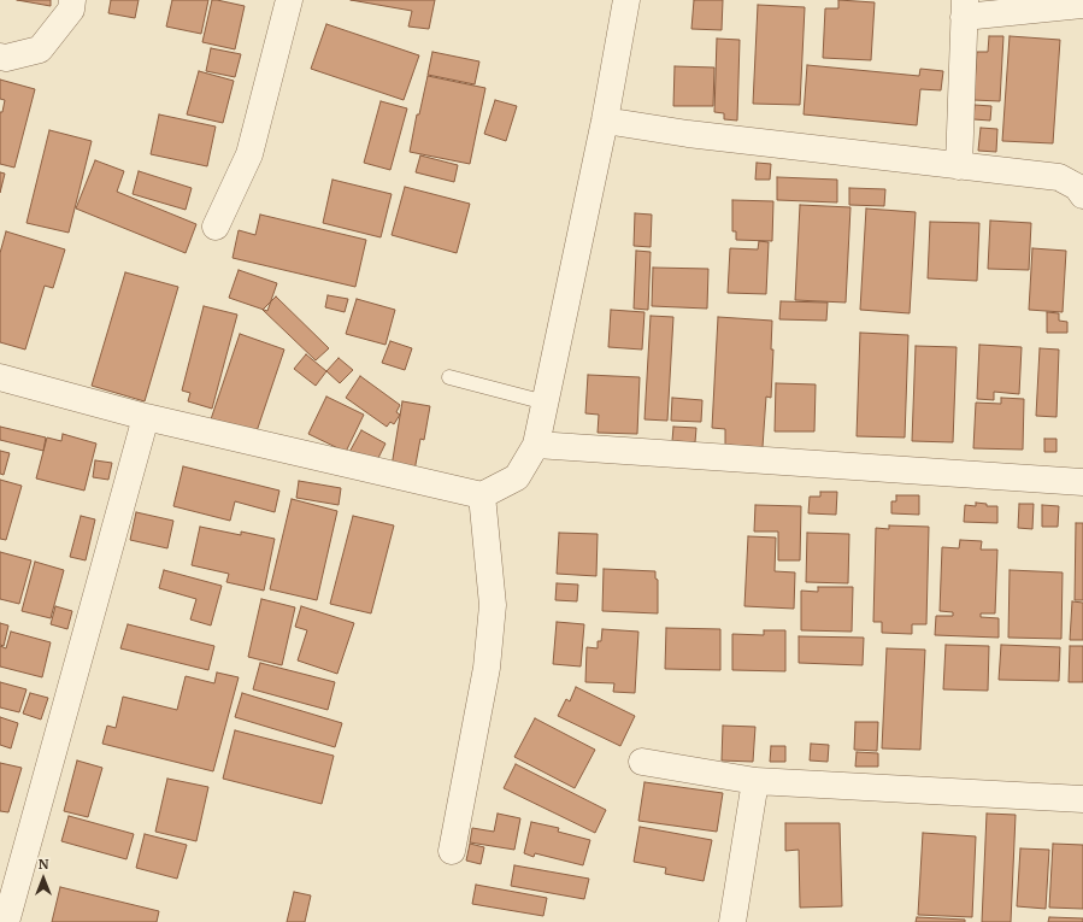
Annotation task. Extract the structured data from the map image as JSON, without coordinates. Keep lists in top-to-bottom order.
{
  "north": "top"
}
